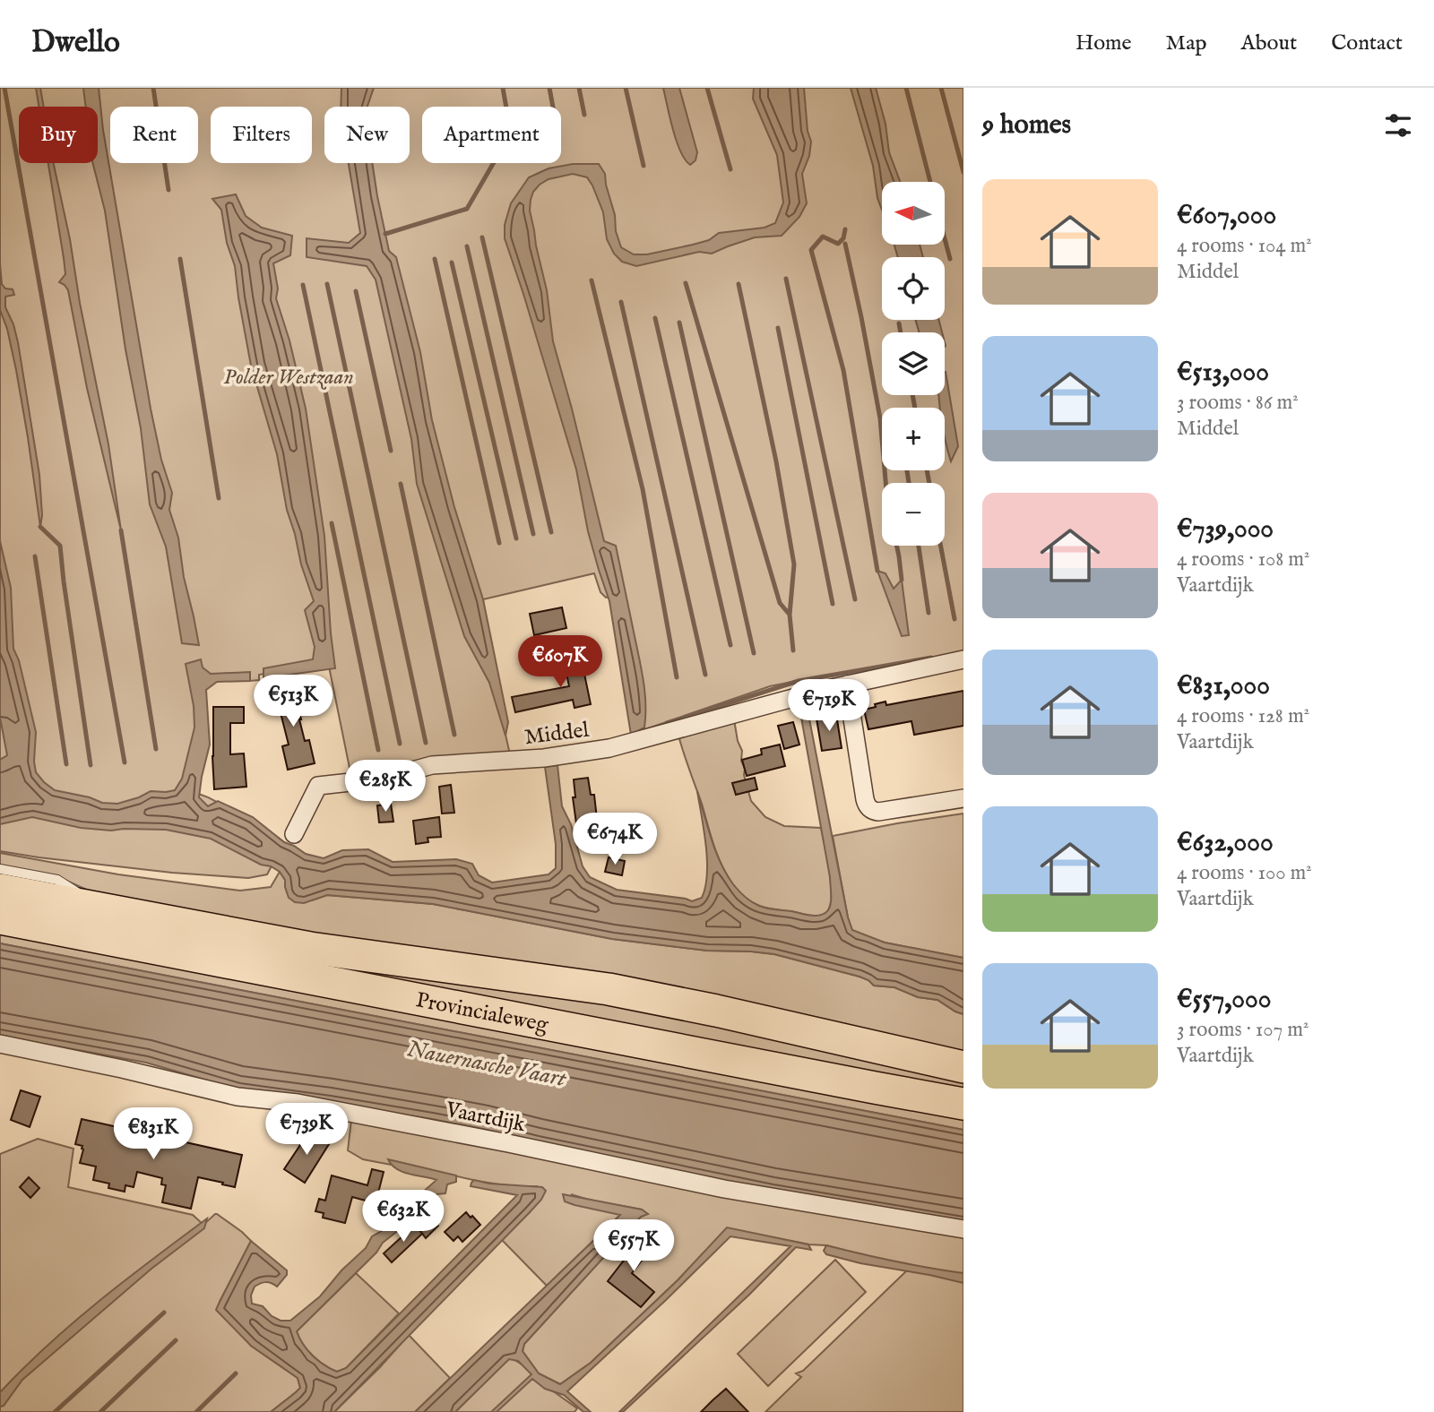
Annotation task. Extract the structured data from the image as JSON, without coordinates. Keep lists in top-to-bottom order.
{
  "streets": {
    "highway": ["Provincialeweg"],
    "street": ["Middel", "Vaartdijk"]
  },
  "water": ["Nauernasche Vaart"],
  "parks": ["Polder Westzaan"],
  "north": "left",
  "page": {
    "header": "Dwello",
    "nav": [
      "Home",
      "Map",
      "About",
      "Contact"
    ],
    "heading": "9 homes",
    "chip": [
      "Buy",
      "Rent",
      "Filters",
      "New",
      "Apartment"
    ],
    "list": [
      {
        "name": "€607,000",
        "note": "4 rooms · 104 m² · Middel"
      },
      {
        "name": "€513,000",
        "note": "3 rooms · 86 m² · Middel"
      },
      {
        "name": "€739,000",
        "note": "4 rooms · 108 m² · Vaartdijk"
      },
      {
        "name": "€831,000",
        "note": "4 rooms · 128 m² · Vaartdijk"
      },
      {
        "name": "€632,000",
        "note": "4 rooms · 100 m² · Vaartdijk"
      },
      {
        "name": "€557,000",
        "note": "3 rooms · 107 m² · Vaartdijk"
      }
    ],
    "map_buttons": ["+", "−"],
    "price": [
      "€607K",
      "€513K",
      "€719K",
      "€285K",
      "€674K",
      "€739K",
      "€831K",
      "€632K",
      "€557K"
    ]
  }
}
